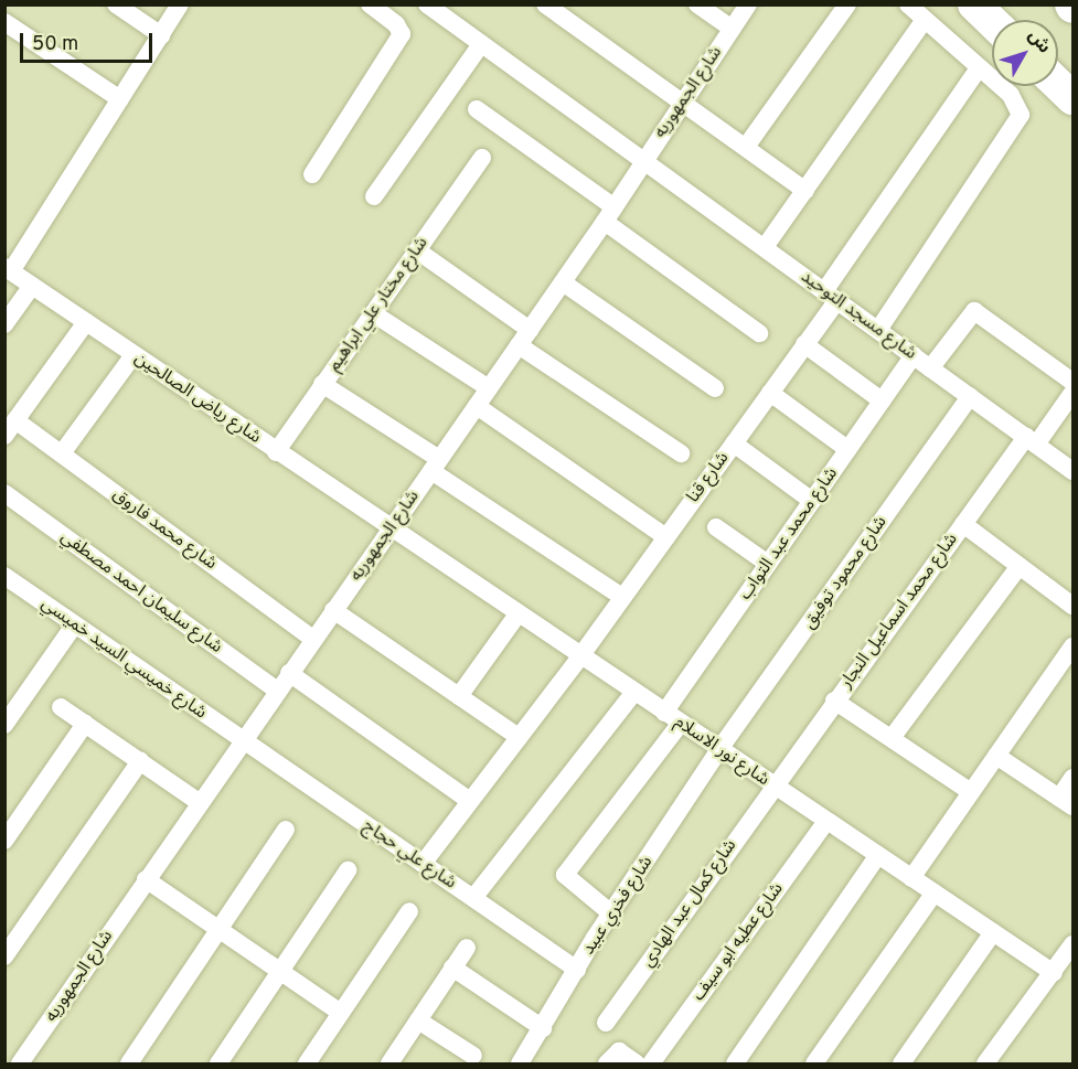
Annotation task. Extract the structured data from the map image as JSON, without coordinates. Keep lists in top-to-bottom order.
{
  "streets": {
    "street": [
      "شارع الجمهوريه",
      "شارع مختار علي ابراهيم",
      "شارع مسجد التوحيد",
      "شارع رياض الصالحين",
      "شارع قنا",
      "شارع محمد فاروق",
      "شارع محمد عبد التواب",
      "شارع محمود توفيق",
      "شارع سليمان احمد مصطفي",
      "شارع محمد اسماعيل النجار",
      "شارع خميسي السيد خميسي",
      "شارع نور الاسلام",
      "شارع علي حجاج",
      "شارع كمال عبد الهادي",
      "شارع فخري عبيد",
      "شارع عطيه ابو سيف"
    ]
  },
  "crossings": [
    ["شارع الجمهوريه", "شارع مسجد التوحيد"],
    ["شارع الجمهوريه", "شارع رياض الصالحين"],
    ["شارع الجمهوريه", "شارع محمد فاروق"],
    ["شارع الجمهوريه", "شارع سليمان احمد مصطفي"],
    ["شارع الجمهوريه", "شارع خميسي السيد خميسي"],
    ["شارع الجمهوريه", "شارع نور الاسلام"],
    ["شارع الجمهوريه", "شارع علي حجاج"],
    ["شارع مختار علي ابراهيم", "شارع رياض الصالحين"],
    ["شارع مسجد التوحيد", "شارع قنا"],
    ["شارع مسجد التوحيد", "شارع محمد عبد التواب"],
    ["شارع مسجد التوحيد", "شارع محمود توفيق"],
    ["شارع مسجد التوحيد", "شارع محمد اسماعيل النجار"],
    ["شارع رياض الصالحين", "شارع نور الاسلام"],
    ["شارع قنا", "شارع نور الاسلام"],
    ["شارع قنا", "شارع علي حجاج"],
    ["شارع محمد عبد التواب", "شارع نور الاسلام"],
    ["شارع محمود توفيق", "شارع نور الاسلام"],
    ["شارع محمود توفيق", "شارع فخري عبيد"],
    ["شارع محمد اسماعيل النجار", "شارع نور الاسلام"],
    ["شارع محمد اسماعيل النجار", "شارع كمال عبد الهادي"],
    ["شارع خميسي السيد خميسي", "شارع علي حجاج"],
    ["شارع نور الاسلام", "شارع كمال عبد الهادي"],
    ["شارع نور الاسلام", "شارع فخري عبيد"],
    ["شارع نور الاسلام", "شارع عطيه ابو سيف"],
    ["شارع علي حجاج", "شارع فخري عبيد"]
  ],
  "scale_bar": "50 m",
  "north": "top right"
}
